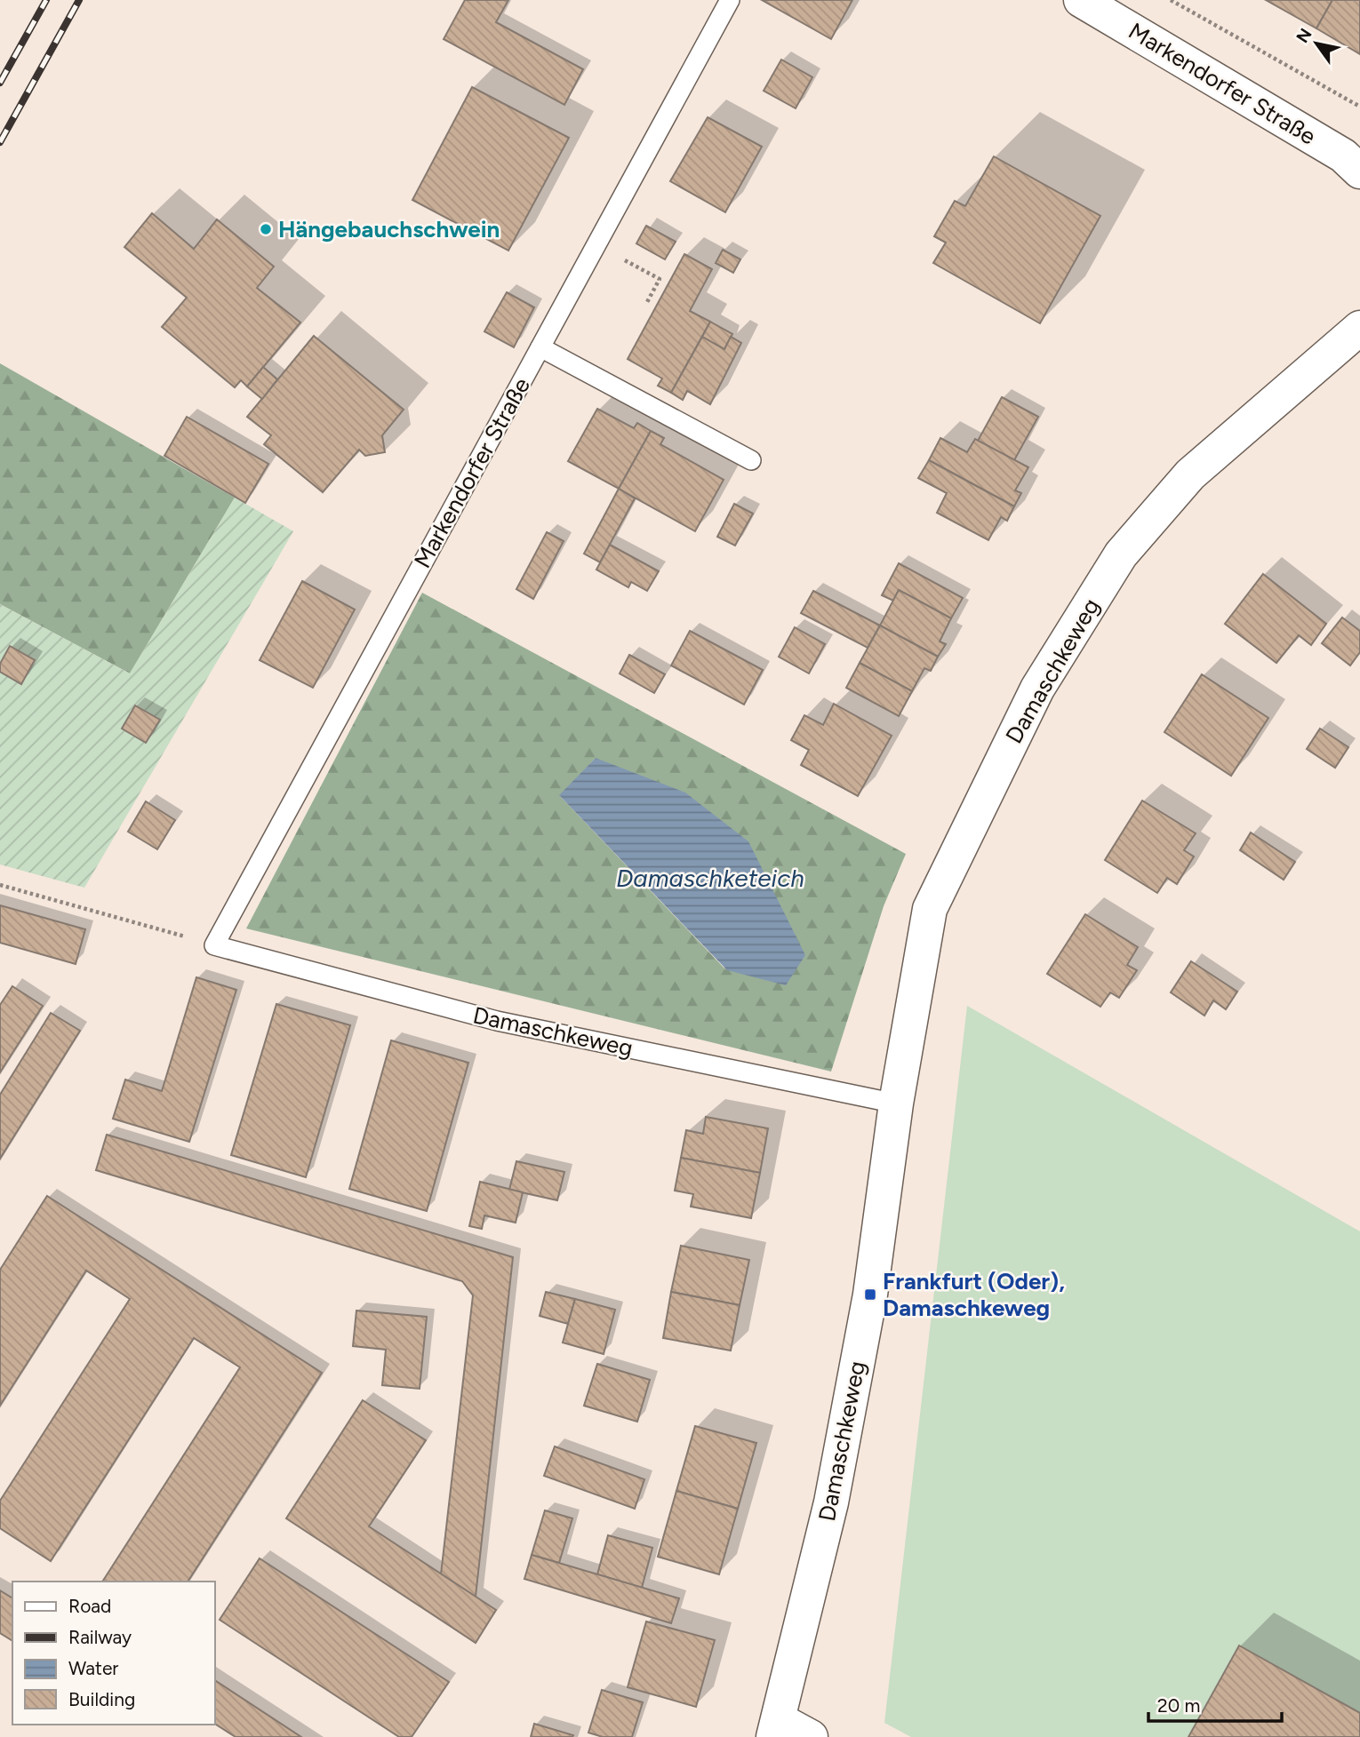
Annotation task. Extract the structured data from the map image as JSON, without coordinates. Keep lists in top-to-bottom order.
{
  "streets": {
    "street": ["Markendorfer Straße", "Damaschkeweg"]
  },
  "crossings": [
    ["Markendorfer Straße", "Damaschkeweg"]
  ],
  "water": ["Damaschketeich"],
  "places": {
    "other": ["Hängebauchschwein"],
    "transit": ["Frankfurt (Oder), Damaschkeweg"]
  },
  "legend": [
    "Road",
    "Railway",
    "Water",
    "Building"
  ],
  "scale_bar": "20 m",
  "north": "top left"
}
